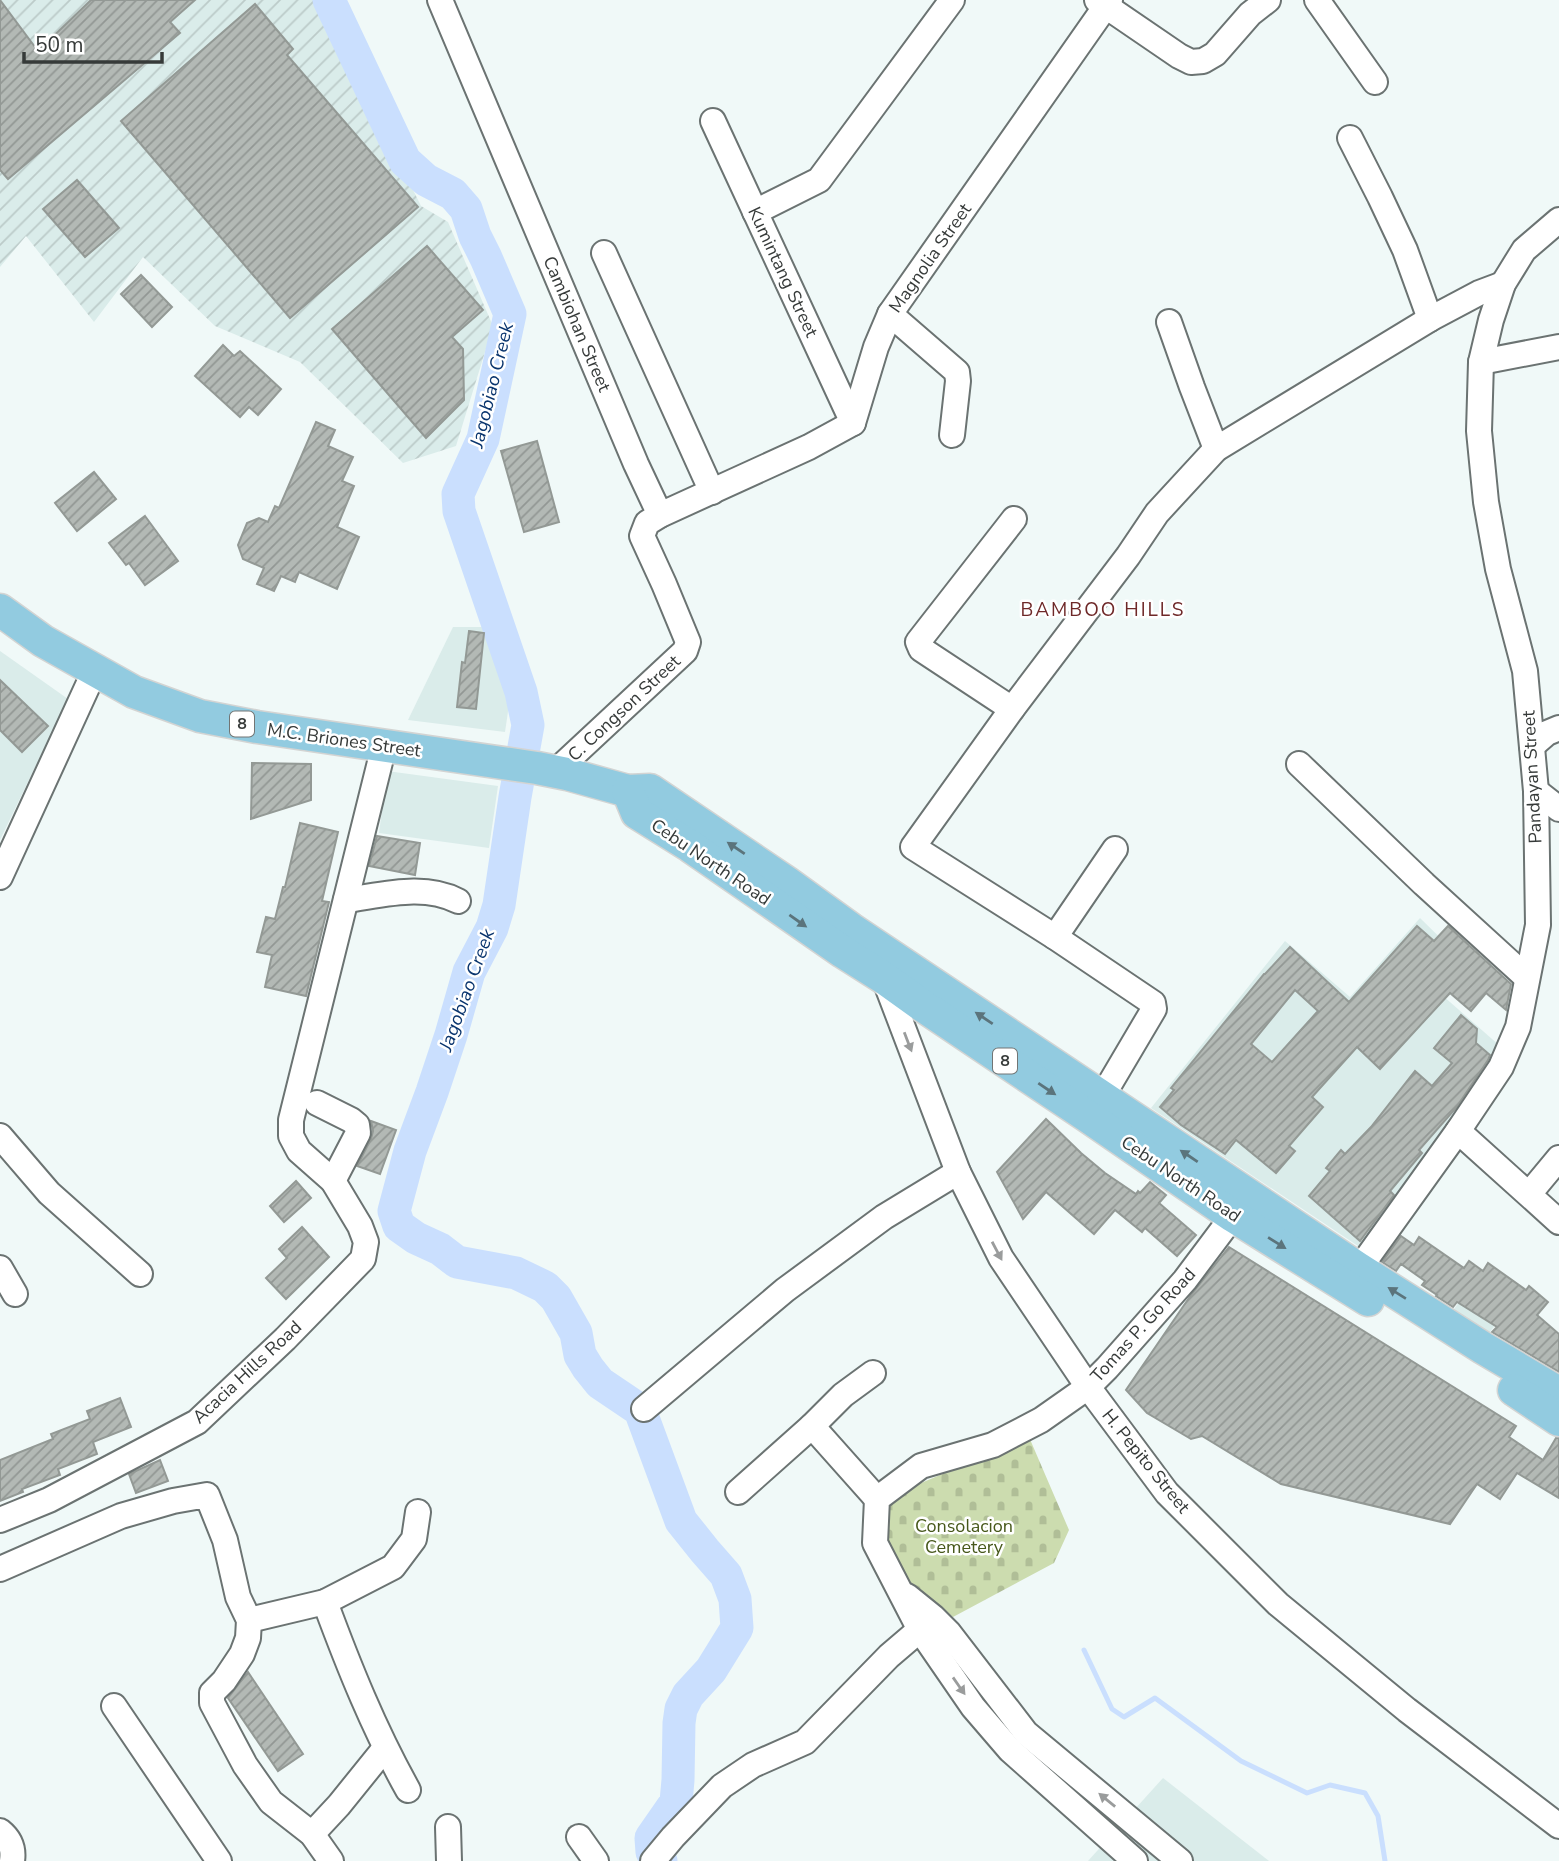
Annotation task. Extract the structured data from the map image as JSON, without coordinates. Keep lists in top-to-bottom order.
{
  "streets": {
    "main road": ["8", "M.C. Briones Street", "Cebu North Road"],
    "street": [
      "Magnolia Street",
      "Kumintang Street",
      "Cambiohan Street",
      "C. Congson Street",
      "Pandayan Street",
      "Tomas P. Go Road",
      "Acacia Hills Road",
      "H. Pepito Street"
    ]
  },
  "crossings": [
    ["Magnolia Street", "Kumintang Street"],
    ["Cambiohan Street", "C. Congson Street"],
    ["C. Congson Street", "M.C. Briones Street"],
    ["M.C. Briones Street", "Cebu North Road"],
    ["Pandayan Street", "Cebu North Road"],
    ["Cebu North Road", "Tomas P. Go Road"],
    ["Cebu North Road", "H. Pepito Street"],
    ["Tomas P. Go Road", "H. Pepito Street"]
  ],
  "one_way": ["H. Pepito Street"],
  "districts": ["BAMBOO HILLS"],
  "water": ["Jagobiao Creek"],
  "parks": ["Consolacion Cemetery"],
  "scale_bar": "50 m"
}
